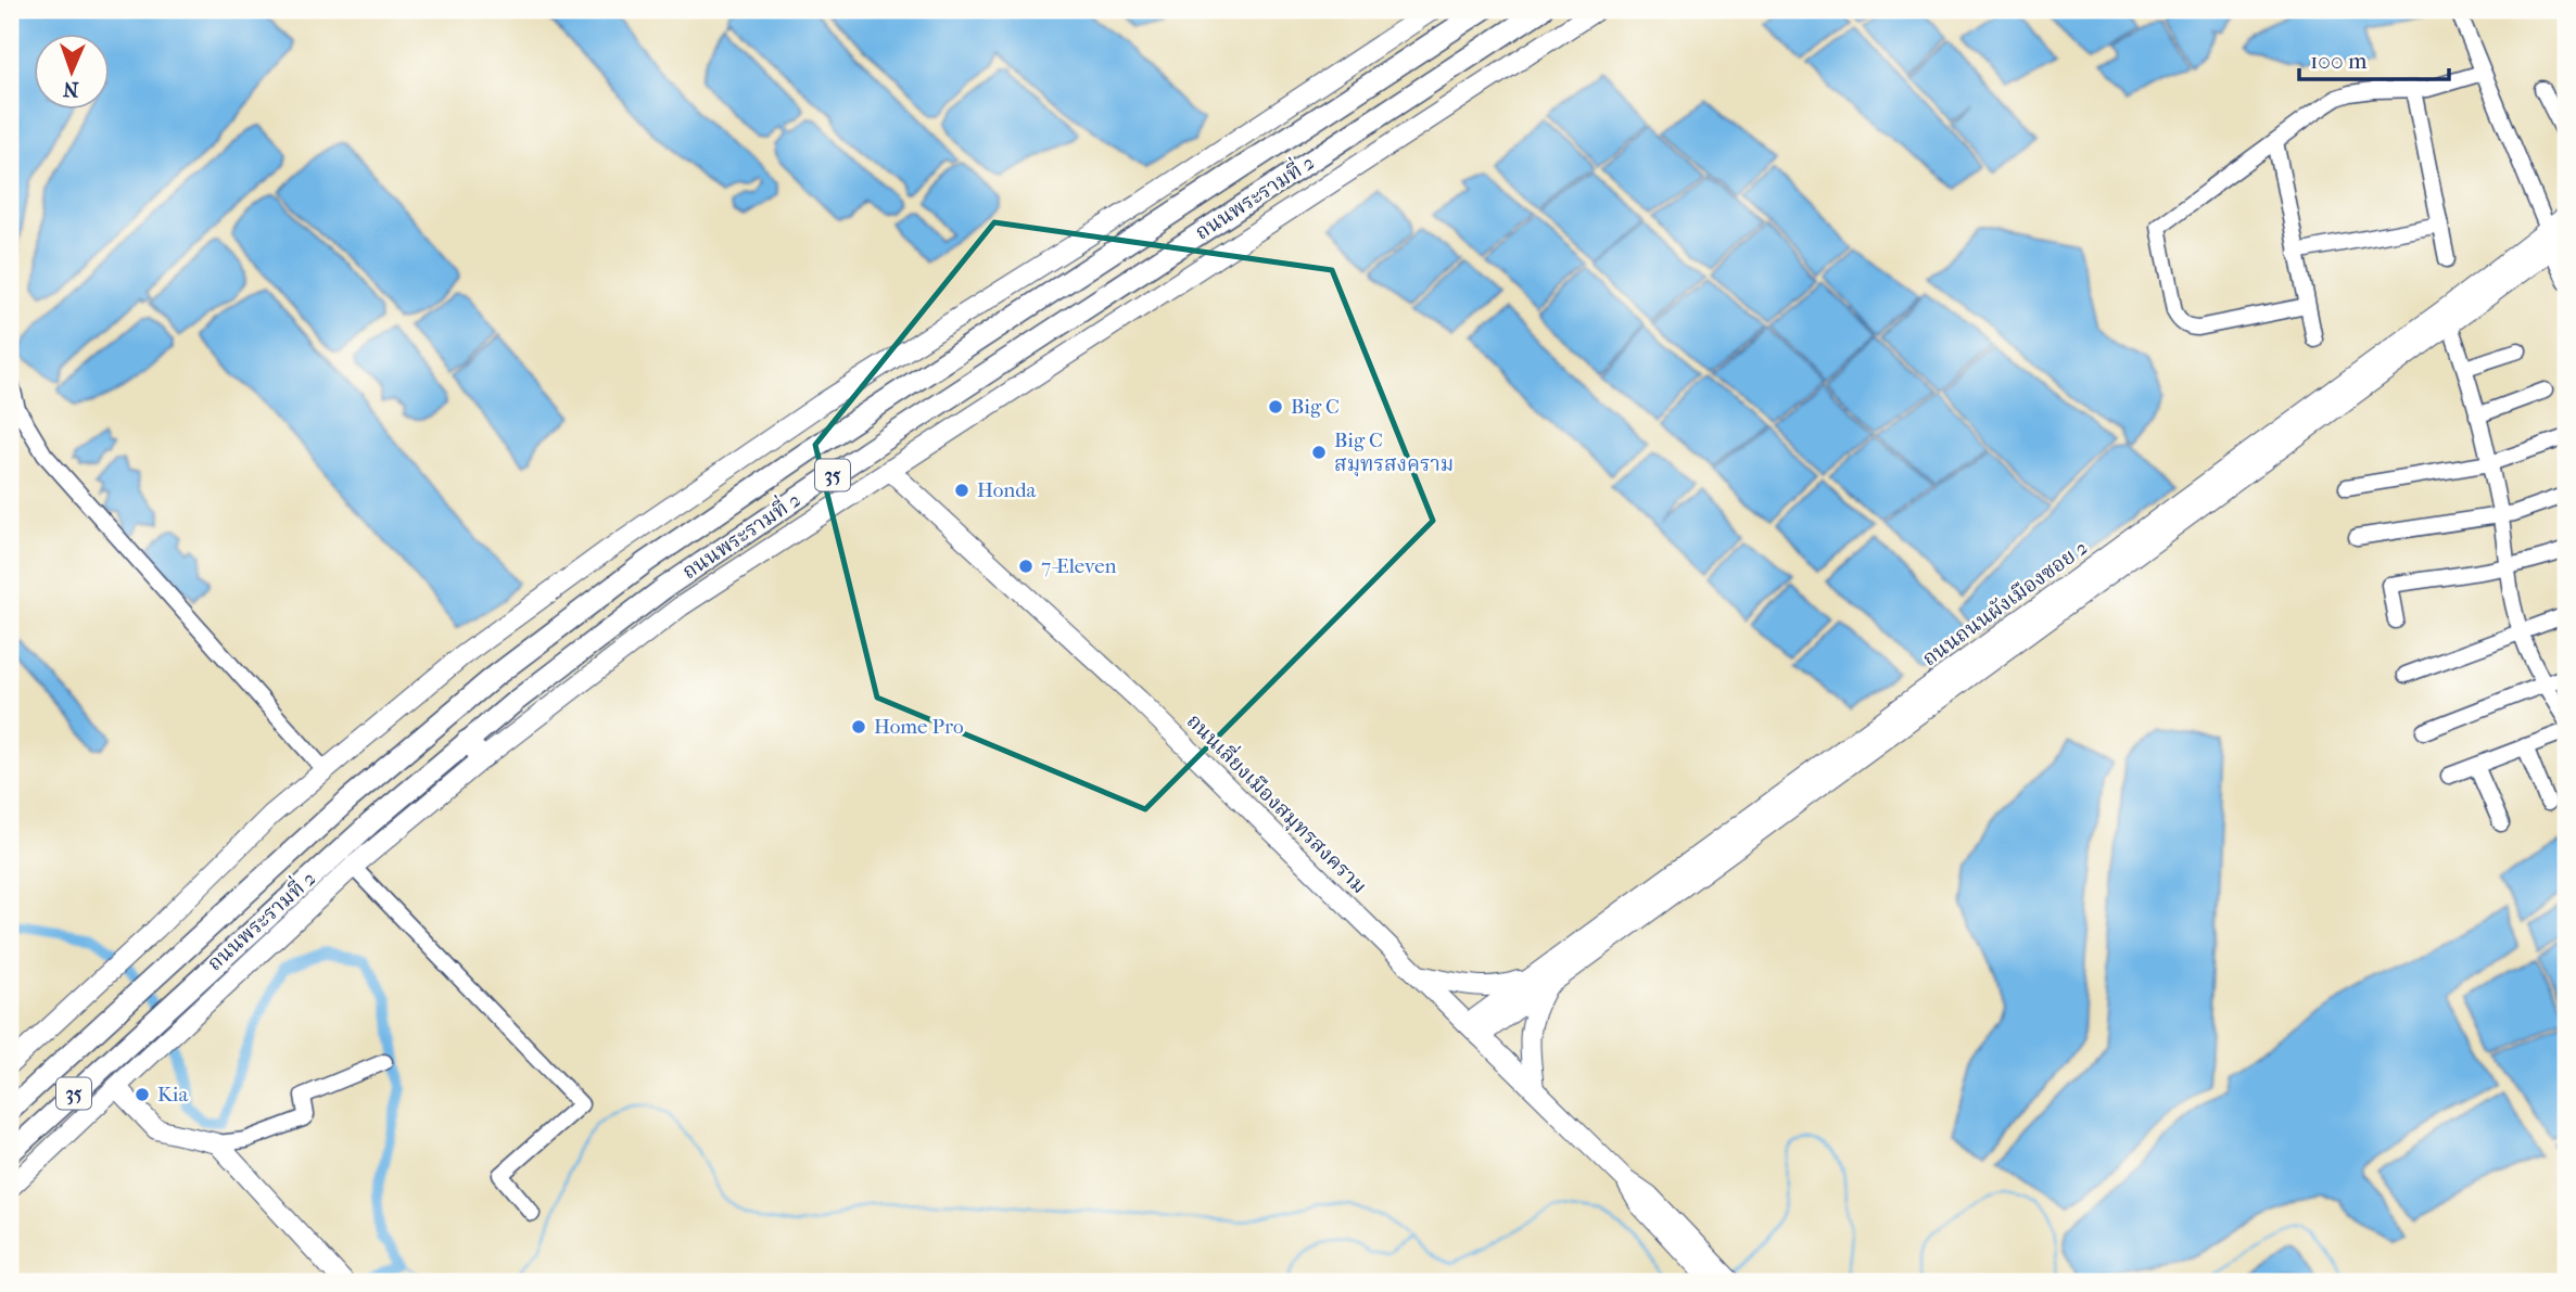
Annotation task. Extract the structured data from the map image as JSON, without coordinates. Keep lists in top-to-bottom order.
{
  "streets": {
    "highway": ["ถนนพระรามที่ 2", "35"],
    "main road": ["ถนนถนนผังเมืองซอย 2", "ถนนเลี่ยงเมืองสมุทรสงคราม"]
  },
  "crossings": [
    ["ถนนพระรามที่ 2", "35"],
    ["ถนนพระรามที่ 2", "ถนนเลี่ยงเมืองสมุทรสงคราม"],
    ["ถนนถนนผังเมืองซอย 2", "ถนนเลี่ยงเมืองสมุทรสงคราม"]
  ],
  "places": [
    "Big C",
    "Big C สมุทรสงคราม",
    "Honda",
    "7-Eleven",
    "Home Pro",
    "Kia"
  ],
  "scale_bar": "100 m",
  "north": "bottom"
}
